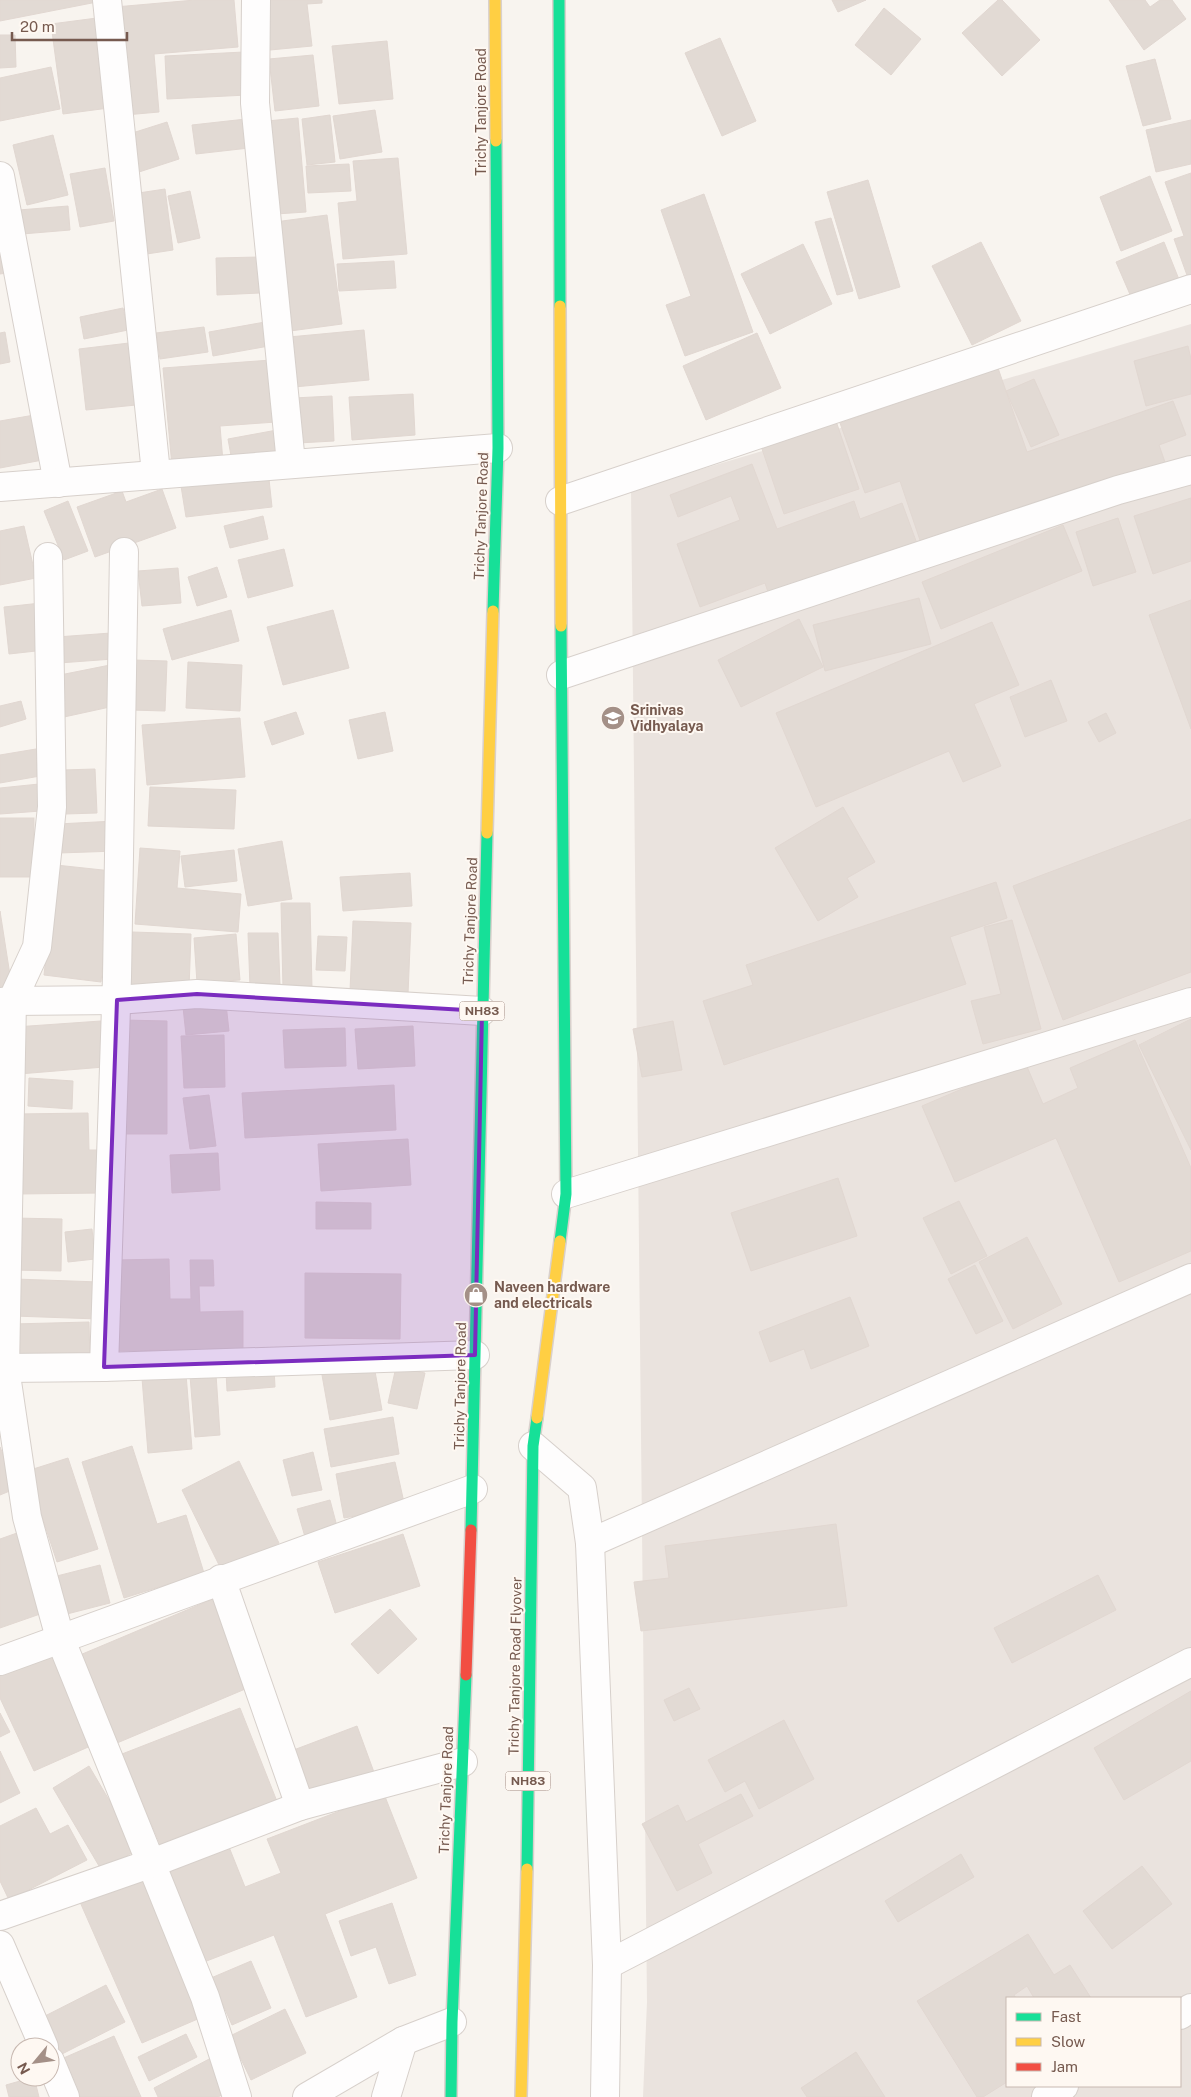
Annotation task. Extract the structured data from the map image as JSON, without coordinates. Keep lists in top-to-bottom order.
{
  "streets": {
    "highway": ["Trichy Tanjore Road", "NH83", "Trichy Tanjore Road Flyover"]
  },
  "crossings": [
    ["Trichy Tanjore Road", "NH83"],
    ["NH83", "Trichy Tanjore Road Flyover"]
  ],
  "places": {
    "school or university": ["Srinivas Vidhyalaya"],
    "shop": ["Naveen hardware and electricals"]
  },
  "legend": ["Fast", "Slow", "Jam"],
  "scale_bar": "20 m",
  "north": "bottom left"
}
